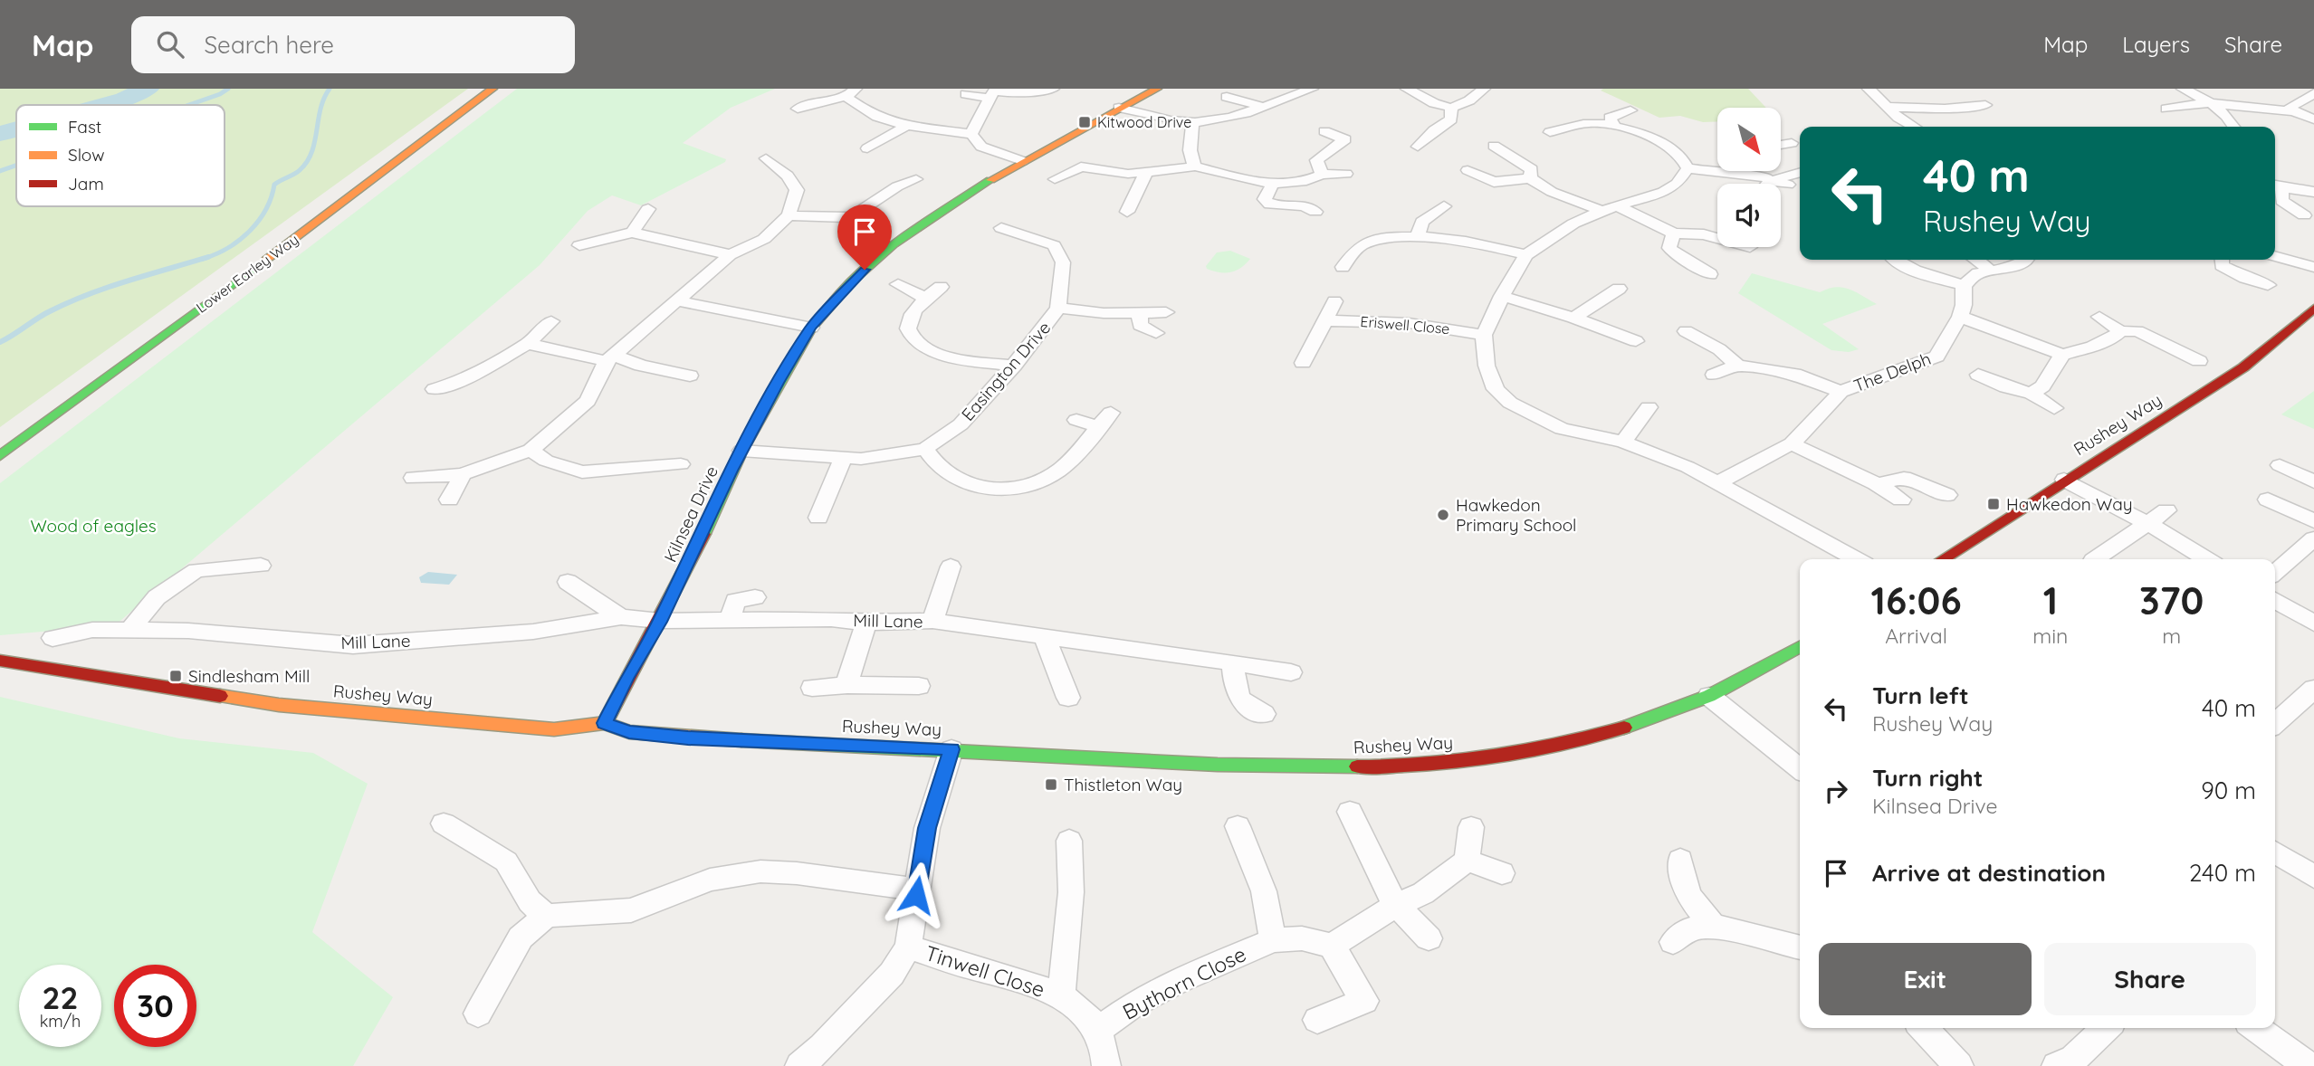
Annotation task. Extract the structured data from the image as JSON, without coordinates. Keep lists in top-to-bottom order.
{
  "streets": {
    "street": [
      "Lower Earley Way",
      "Eriswell Close",
      "Easington Drive",
      "The Delph",
      "Rushey Way",
      "Kilnsea Drive",
      "Mill Lane",
      "Tinwell Close",
      "Bythorn Close"
    ]
  },
  "crossings": [
    ["Easington Drive", "Kilnsea Drive"],
    ["Rushey Way", "Kilnsea Drive"],
    ["Kilnsea Drive", "Mill Lane"],
    ["Tinwell Close", "Bythorn Close"]
  ],
  "parks": ["Wood of eagles"],
  "places": {
    "transit": [
      "Kitwood Drive",
      "Hawkedon Way",
      "Sindlesham Mill",
      "Thistleton Way"
    ],
    "other": ["Hawkedon Primary School"]
  },
  "legend": ["Fast", "Slow", "Jam"],
  "north": "bottom right",
  "page": {
    "header": "Map",
    "search": "Search here",
    "nav": ["Map", "Layers", "Share"],
    "turn": ["40 m", "Rushey Way"],
    "eta": [
      "16:06",
      "Arrival",
      "1",
      "min",
      "370",
      "m"
    ],
    "list": [
      {
        "name": "Turn left",
        "note": "Rushey Way",
        "value": "40 m"
      },
      {
        "name": "Turn right",
        "note": "Kilnsea Drive",
        "value": "90 m"
      },
      {
        "name": "Arrive at destination",
        "value": "240 m"
      }
    ],
    "buttons": ["Exit", "Share"],
    "speed": "22 km/h",
    "limit": "30"
  }
}
